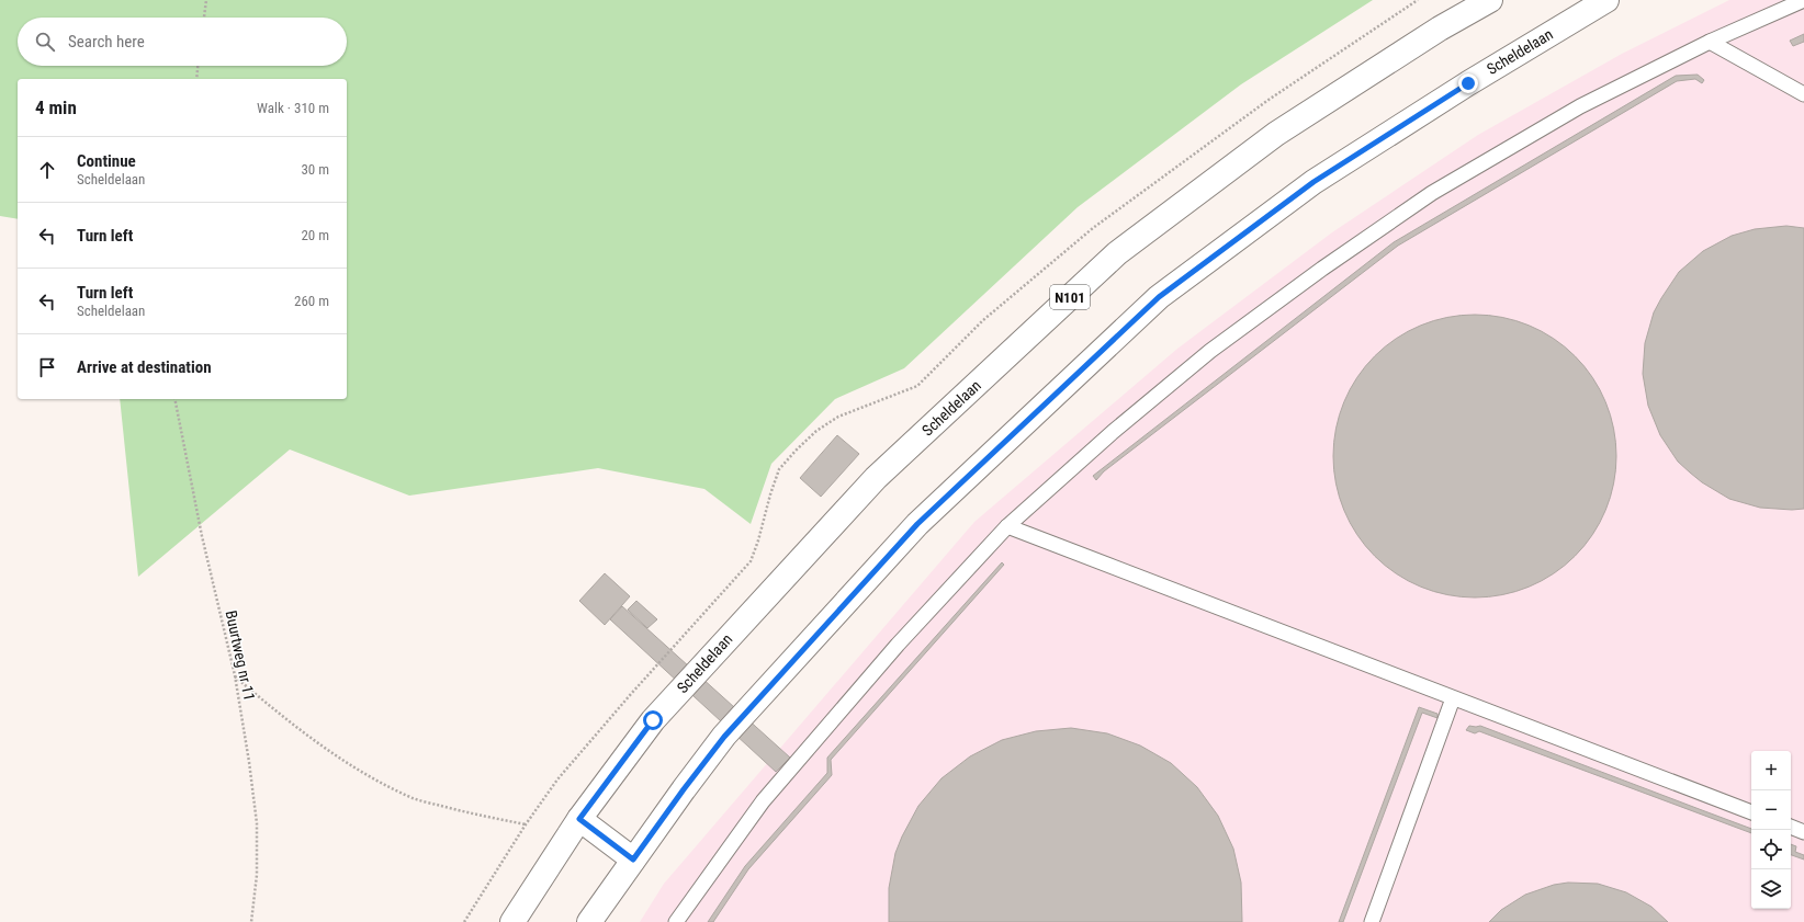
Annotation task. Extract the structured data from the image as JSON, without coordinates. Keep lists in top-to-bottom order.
{
  "streets": {
    "main road": ["Scheldelaan", "N101"],
    "path": ["Buurtweg nr 11"]
  },
  "page": {
    "search": "Search here",
    "heading": ["4 min", "Walk · 310 m"],
    "list": [
      ["Continue", "Scheldelaan", "30 m"],
      ["Turn left", "20 m"],
      ["Turn left", "Scheldelaan", "260 m"],
      "Arrive at destination"
    ],
    "map_buttons": ["+", "−"]
  }
}
